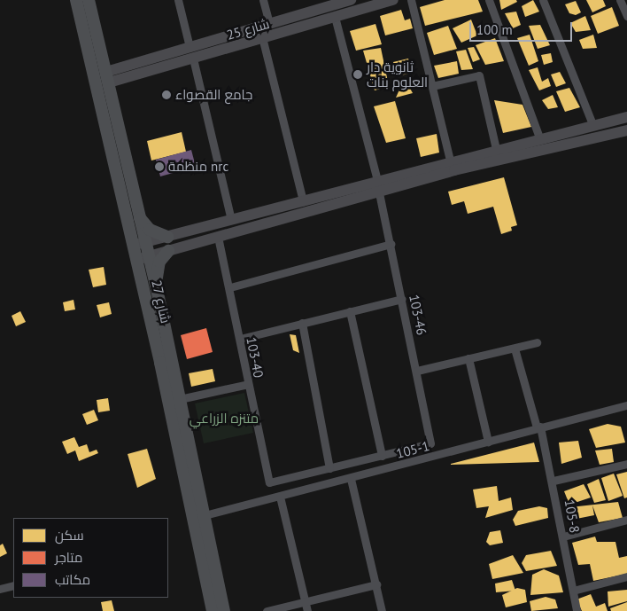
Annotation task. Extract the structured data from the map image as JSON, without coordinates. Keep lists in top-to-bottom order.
{
  "streets": {
    "main road": ["شارع 25", "شارع 27"],
    "street": [
      "103-46",
      "103-40",
      "105-1",
      "105-8"
    ]
  },
  "crossings": [
    ["شارع 25", "شارع 27"],
    ["شارع 27", "105-1"],
    ["105-1", "105-8"]
  ],
  "parks": ["متنزه الزراعي"],
  "places": ["ثانوية دار العلوم بنات", "جامع القصواء", "منظمة nrc"],
  "legend": ["سكن", "متاجر", "مكاتب"],
  "scale_bar": "100 m"
}
